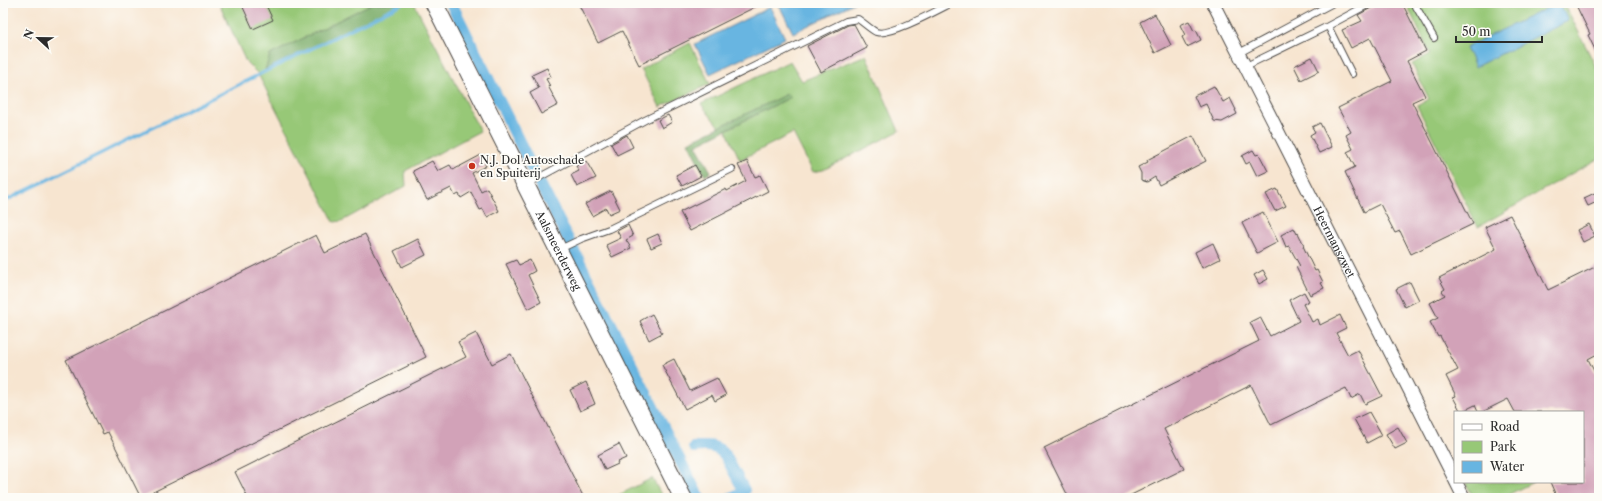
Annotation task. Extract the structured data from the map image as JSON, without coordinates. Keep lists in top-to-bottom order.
{
  "streets": {
    "street": ["Heermanszwet", "Aalsmeerderweg"]
  },
  "places": ["N.J. Dol Autoschade en Spuiterij"],
  "legend": ["Road", "Park", "Water"],
  "scale_bar": "50 m",
  "north": "left"
}
